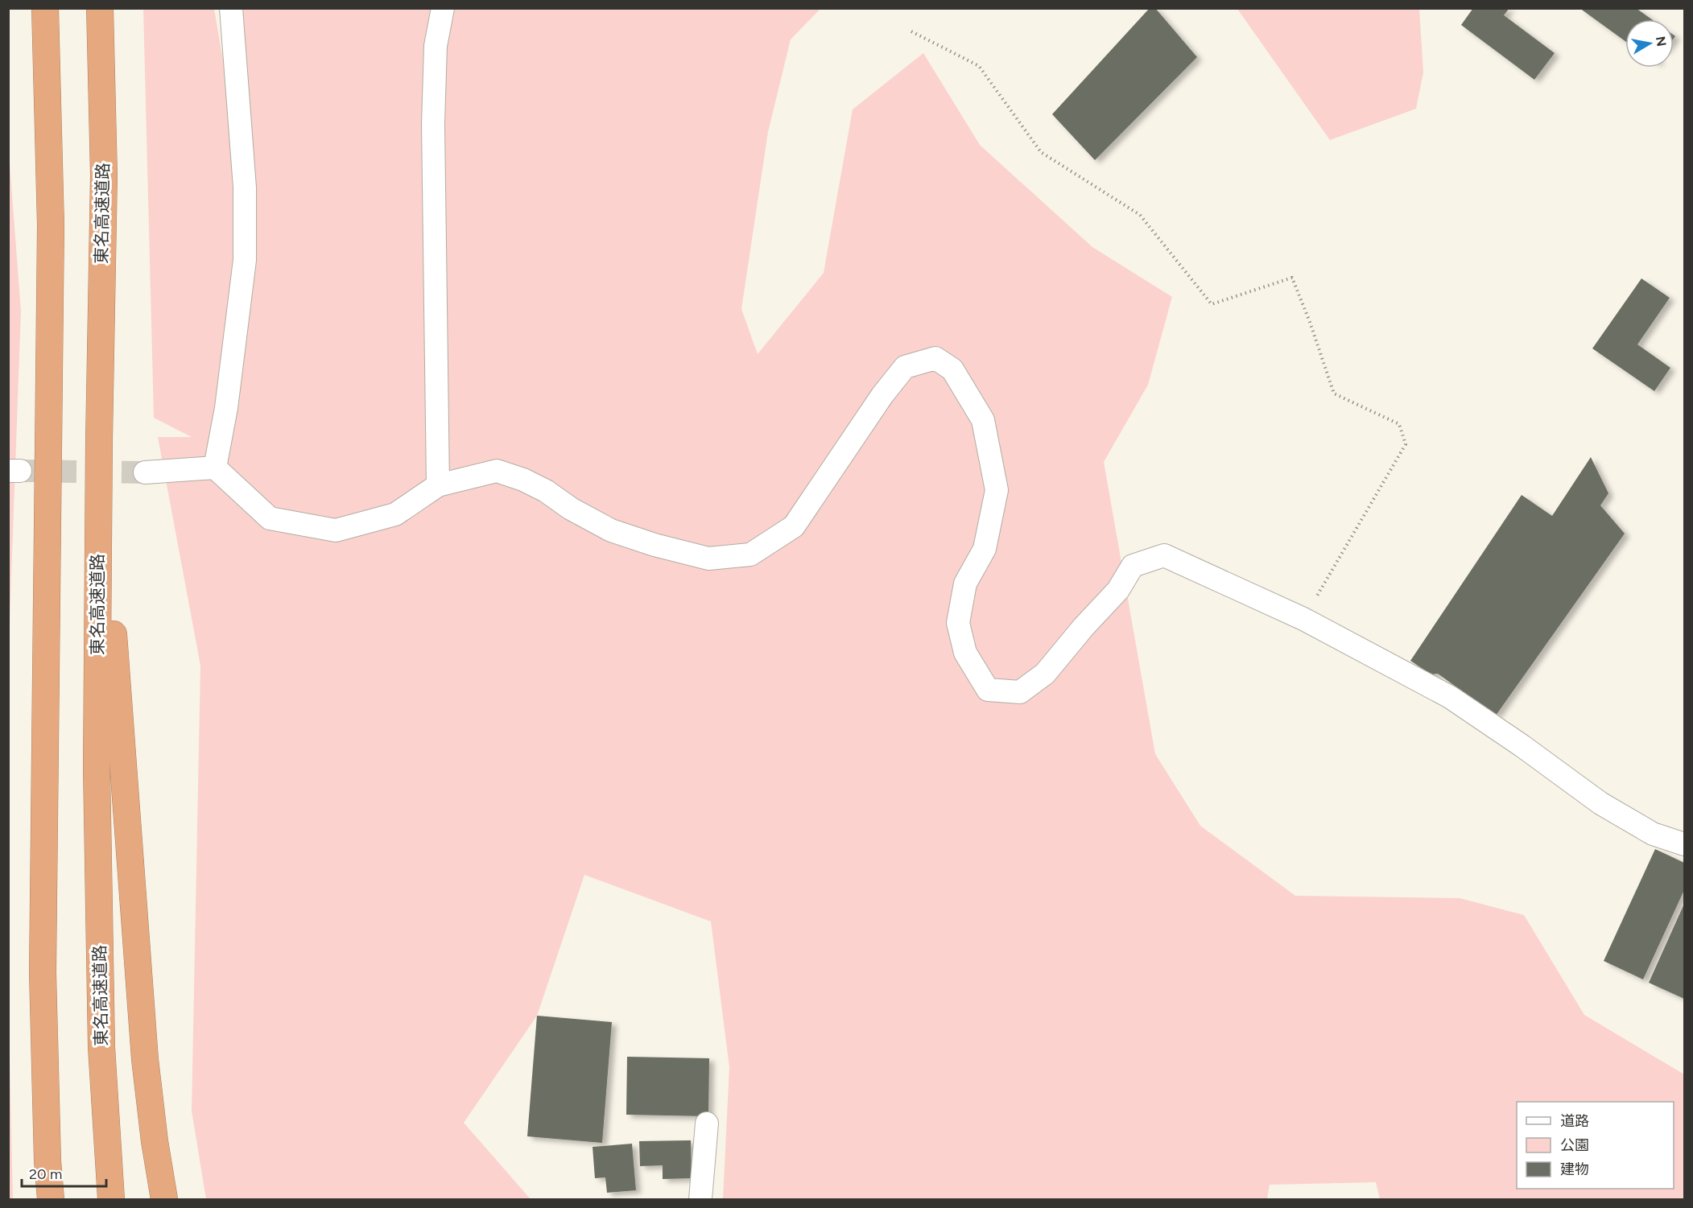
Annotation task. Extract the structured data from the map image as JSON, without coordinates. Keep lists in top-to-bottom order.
{
  "streets": {
    "highway": ["東名高速道路"]
  },
  "legend": ["道路", "公園", "建物"],
  "scale_bar": "20 m",
  "north": "right"
}
